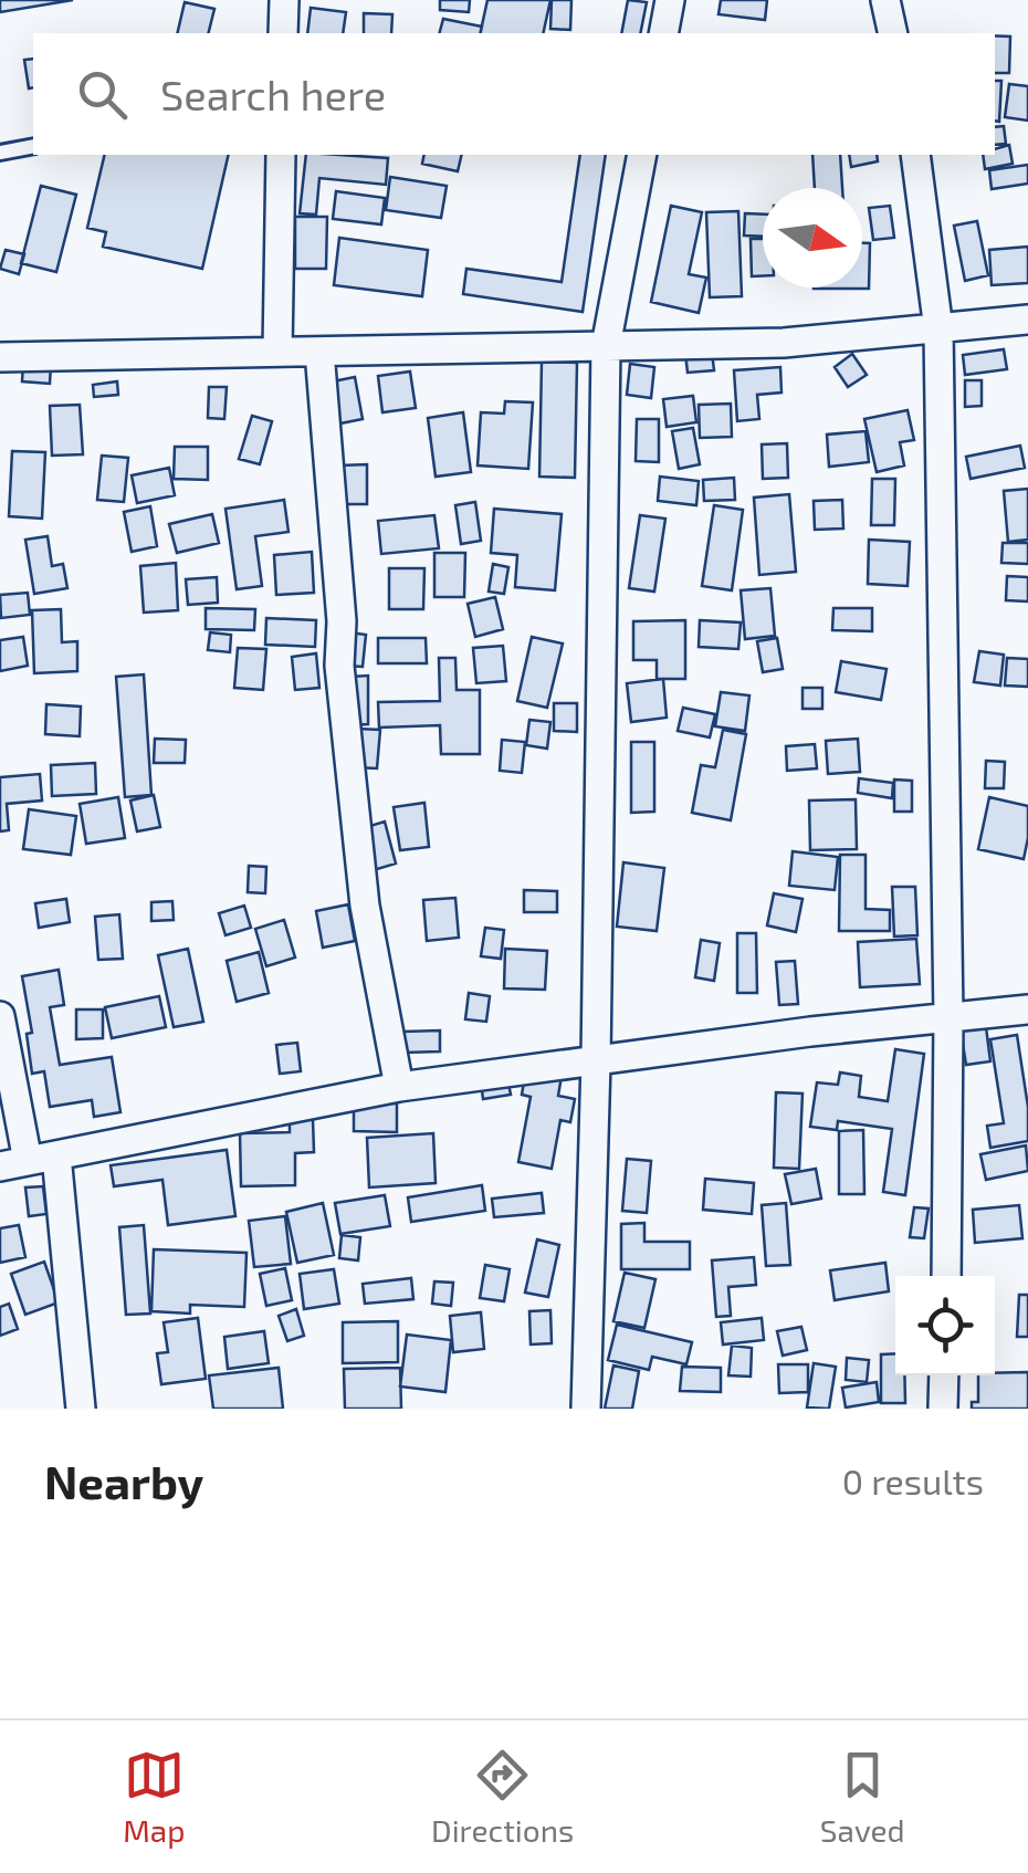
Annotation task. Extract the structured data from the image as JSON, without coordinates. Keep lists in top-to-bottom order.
{
  "north": "right",
  "page": {
    "search": "Search here",
    "heading": ["Nearby", "0 results"],
    "nav": ["Map", "Directions", "Saved"]
  }
}
